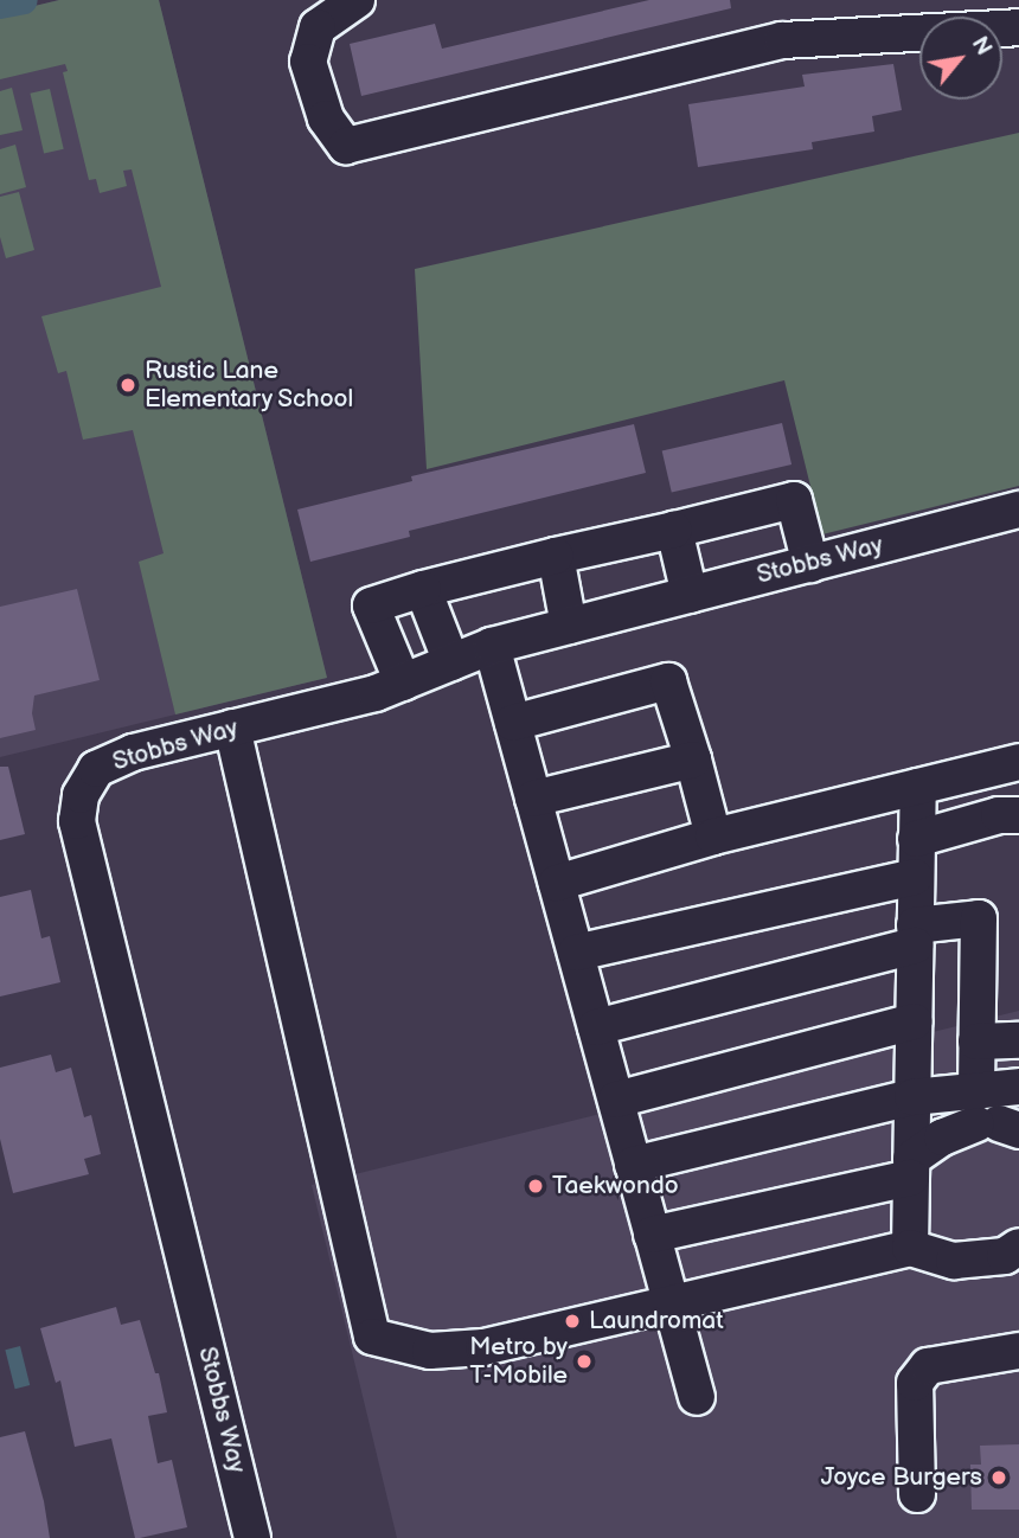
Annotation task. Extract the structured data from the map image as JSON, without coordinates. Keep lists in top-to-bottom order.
{
  "streets": {
    "street": ["Stobbs Way"]
  },
  "places": [
    "Rustic Lane Elementary School",
    "Taekwondo",
    "Laundromat",
    "Metro by T-Mobile",
    "Joyce Burgers"
  ],
  "north": "top right"
}
